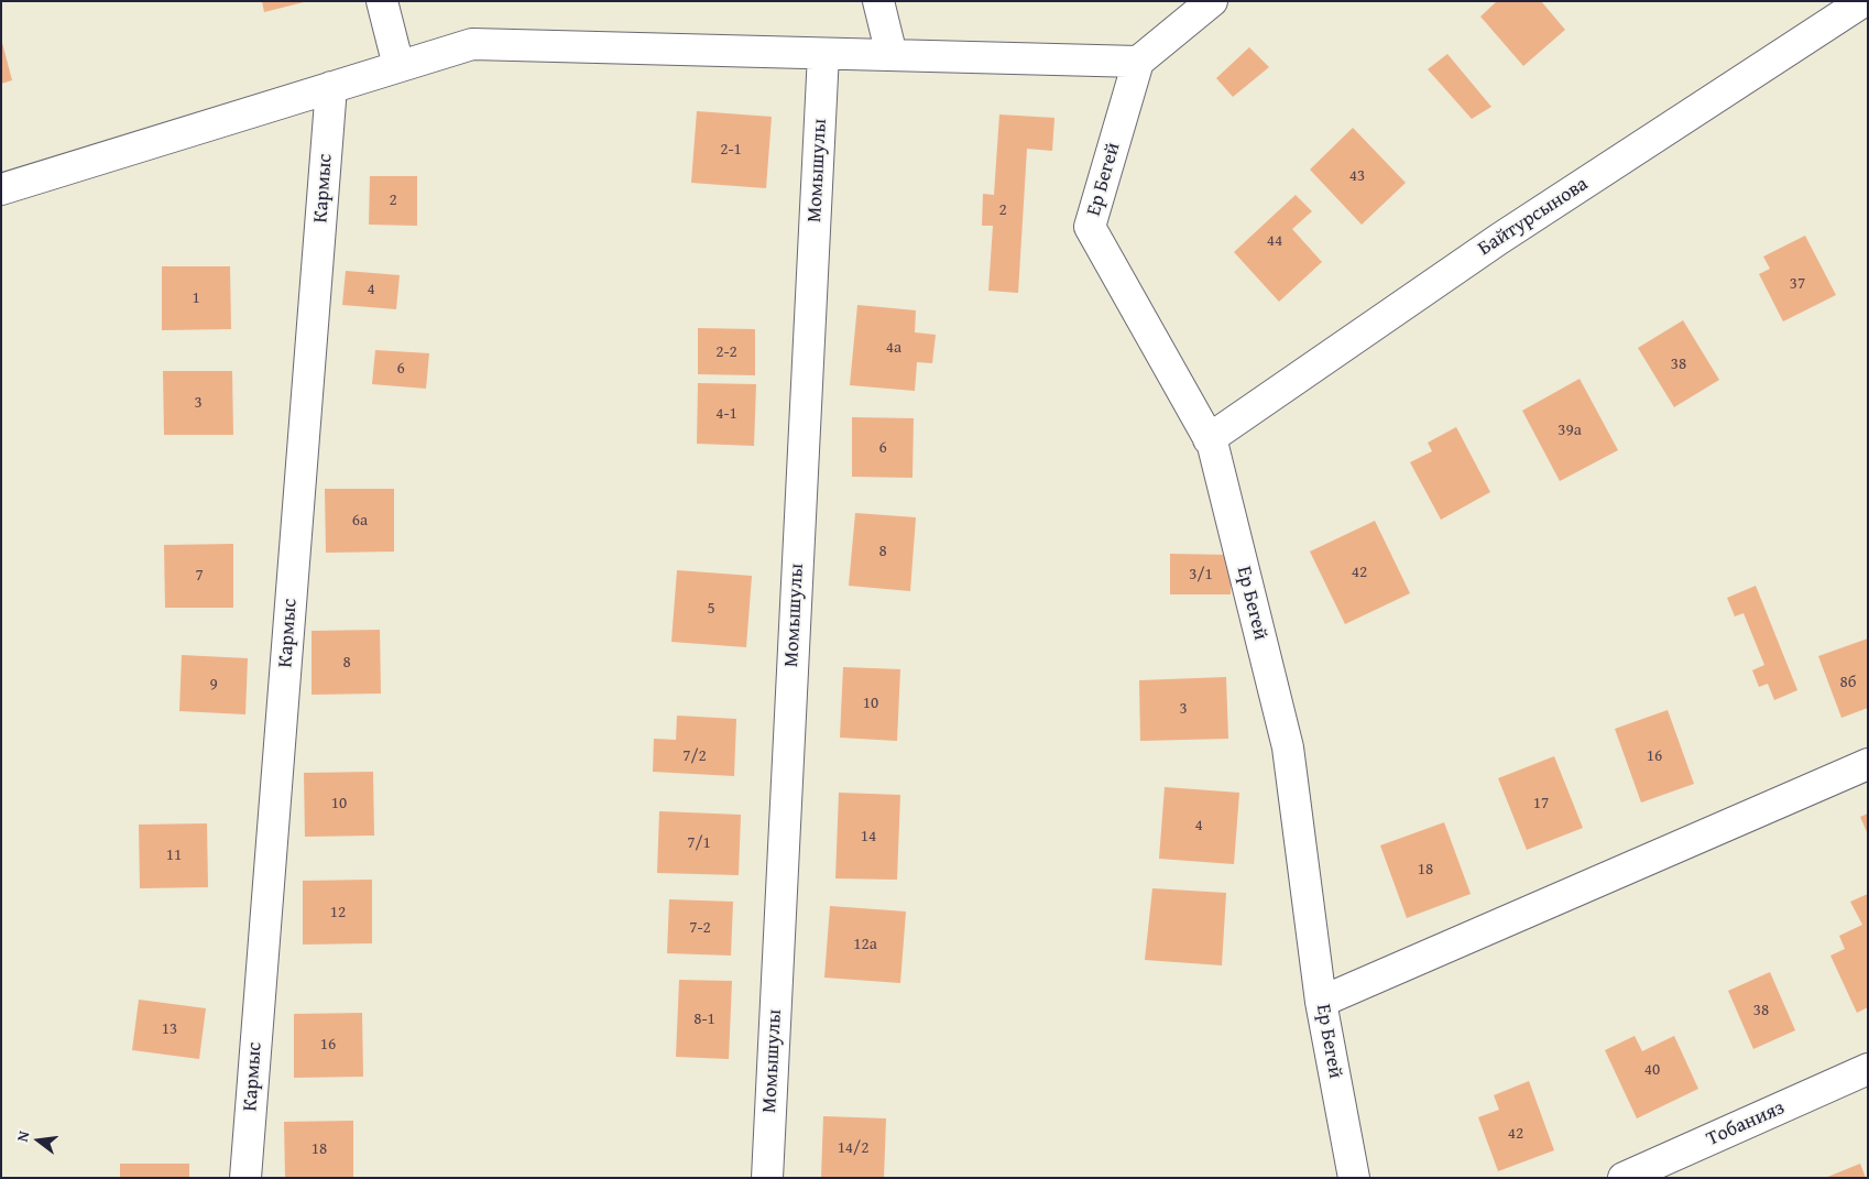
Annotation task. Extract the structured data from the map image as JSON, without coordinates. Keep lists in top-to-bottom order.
{
  "streets": {
    "street": [
      "Момышулы",
      "Ер Бегей",
      "Кармыс",
      "Байтурсынова",
      "Тобанияз"
    ]
  },
  "crossings": [
    ["Ер Бегей", "Байтурсынова"]
  ],
  "house_numbers": [
    "2-1",
    "43",
    "2",
    "2",
    "44",
    "37",
    "4",
    "1",
    "4а",
    "2-2",
    "38",
    "6",
    "3",
    "4-1",
    "39а",
    "6",
    "6а",
    "8",
    "42",
    "3/1",
    "7",
    "5",
    "8",
    "8б",
    "9",
    "10",
    "3",
    "7/2",
    "16",
    "10",
    "17",
    "4",
    "14",
    "7/1",
    "11",
    "18",
    "12",
    "7-2",
    "12а",
    "38",
    "8-1",
    "13",
    "16",
    "40",
    "42",
    "14/2",
    "18"
  ],
  "north": "left"
}
